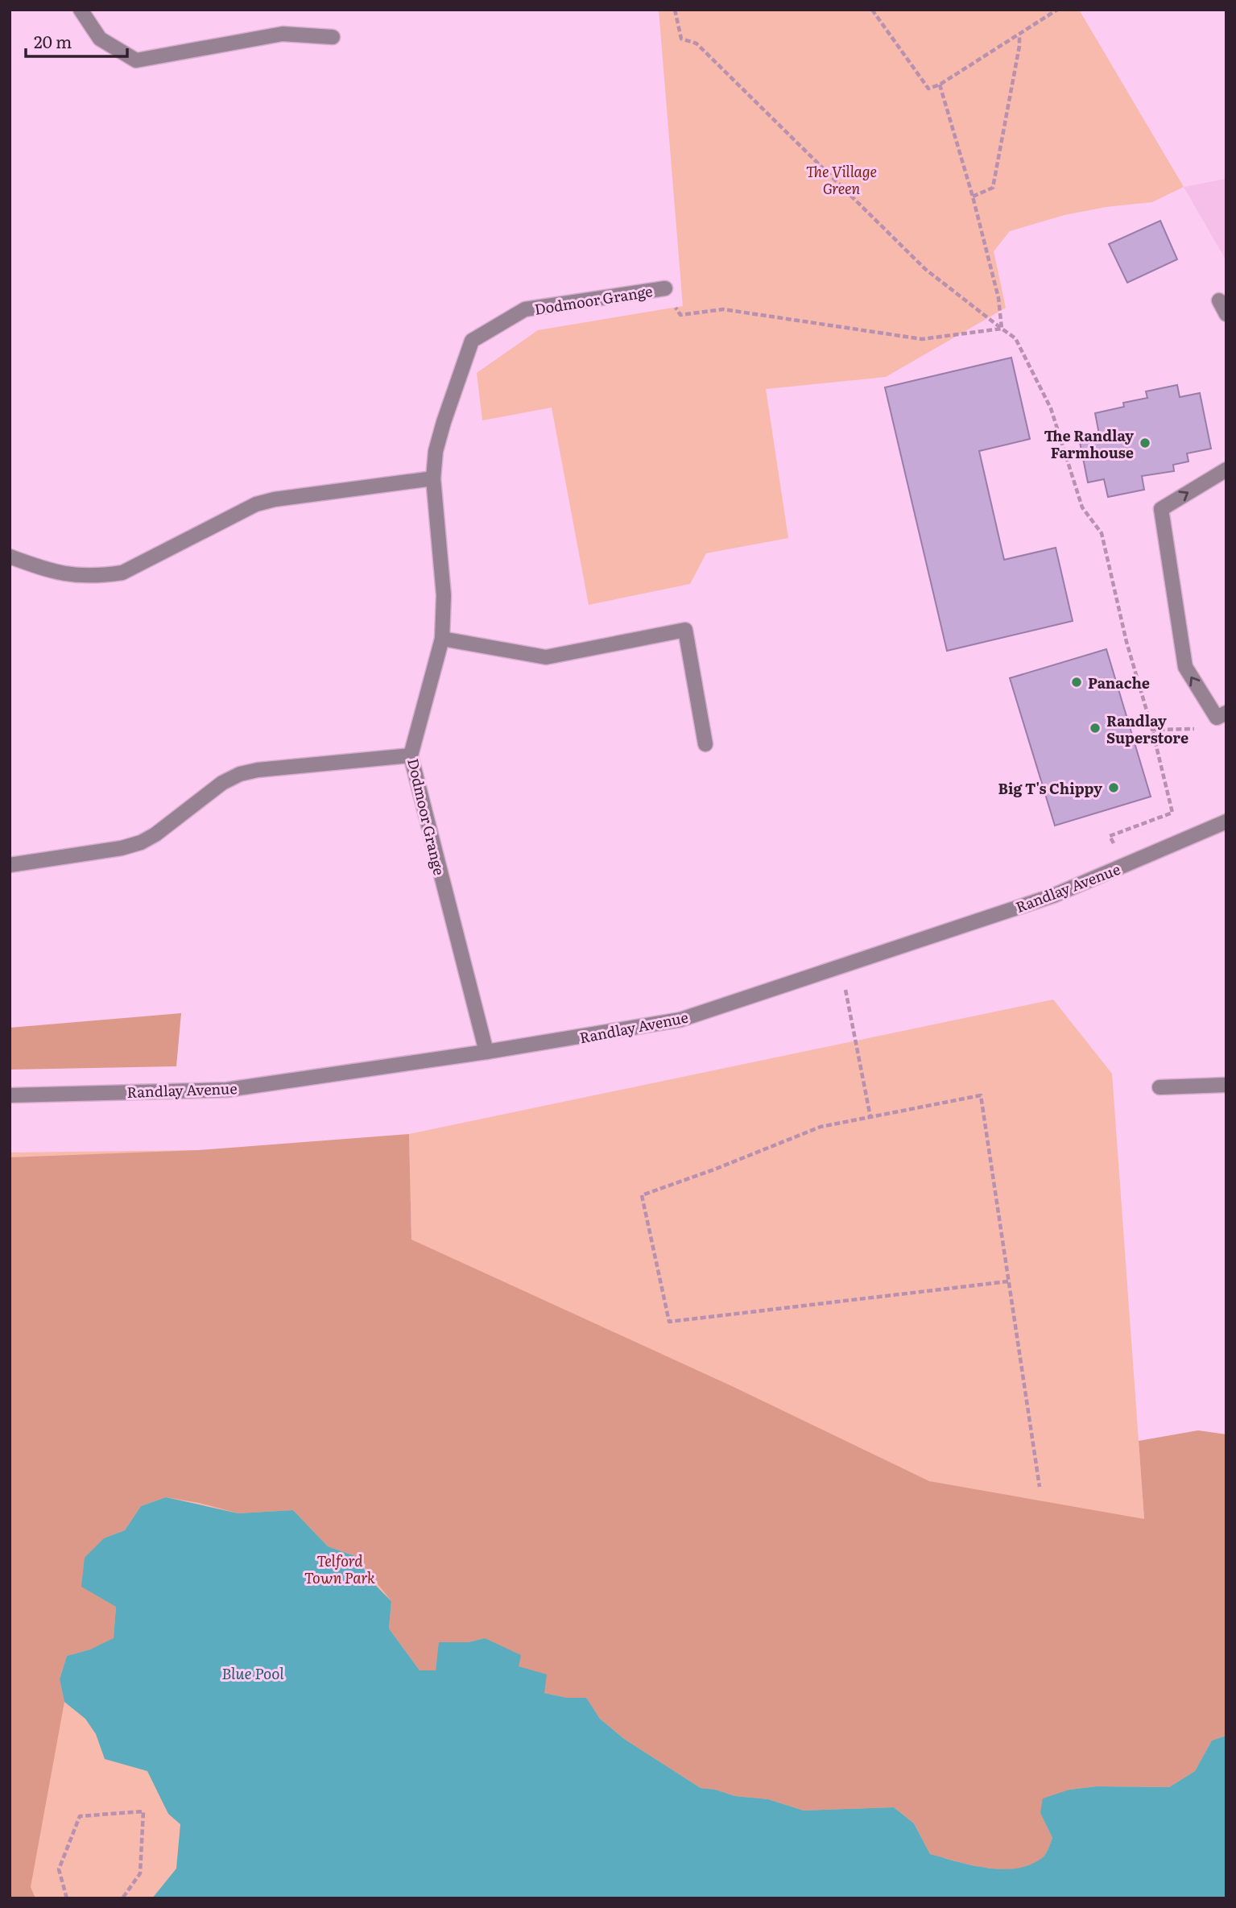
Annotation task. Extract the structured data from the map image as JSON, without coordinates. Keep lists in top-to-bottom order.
{
  "streets": {
    "street": ["Dodmoor Grange", "Randlay Avenue"]
  },
  "crossings": [
    ["Dodmoor Grange", "Randlay Avenue"]
  ],
  "water": ["Blue Pool"],
  "parks": ["The Village Green", "Telford Town Park"],
  "places": [
    "The Randlay Farmhouse",
    "Panache",
    "Randlay Superstore",
    "Big T's Chippy"
  ],
  "scale_bar": "20 m"
}
